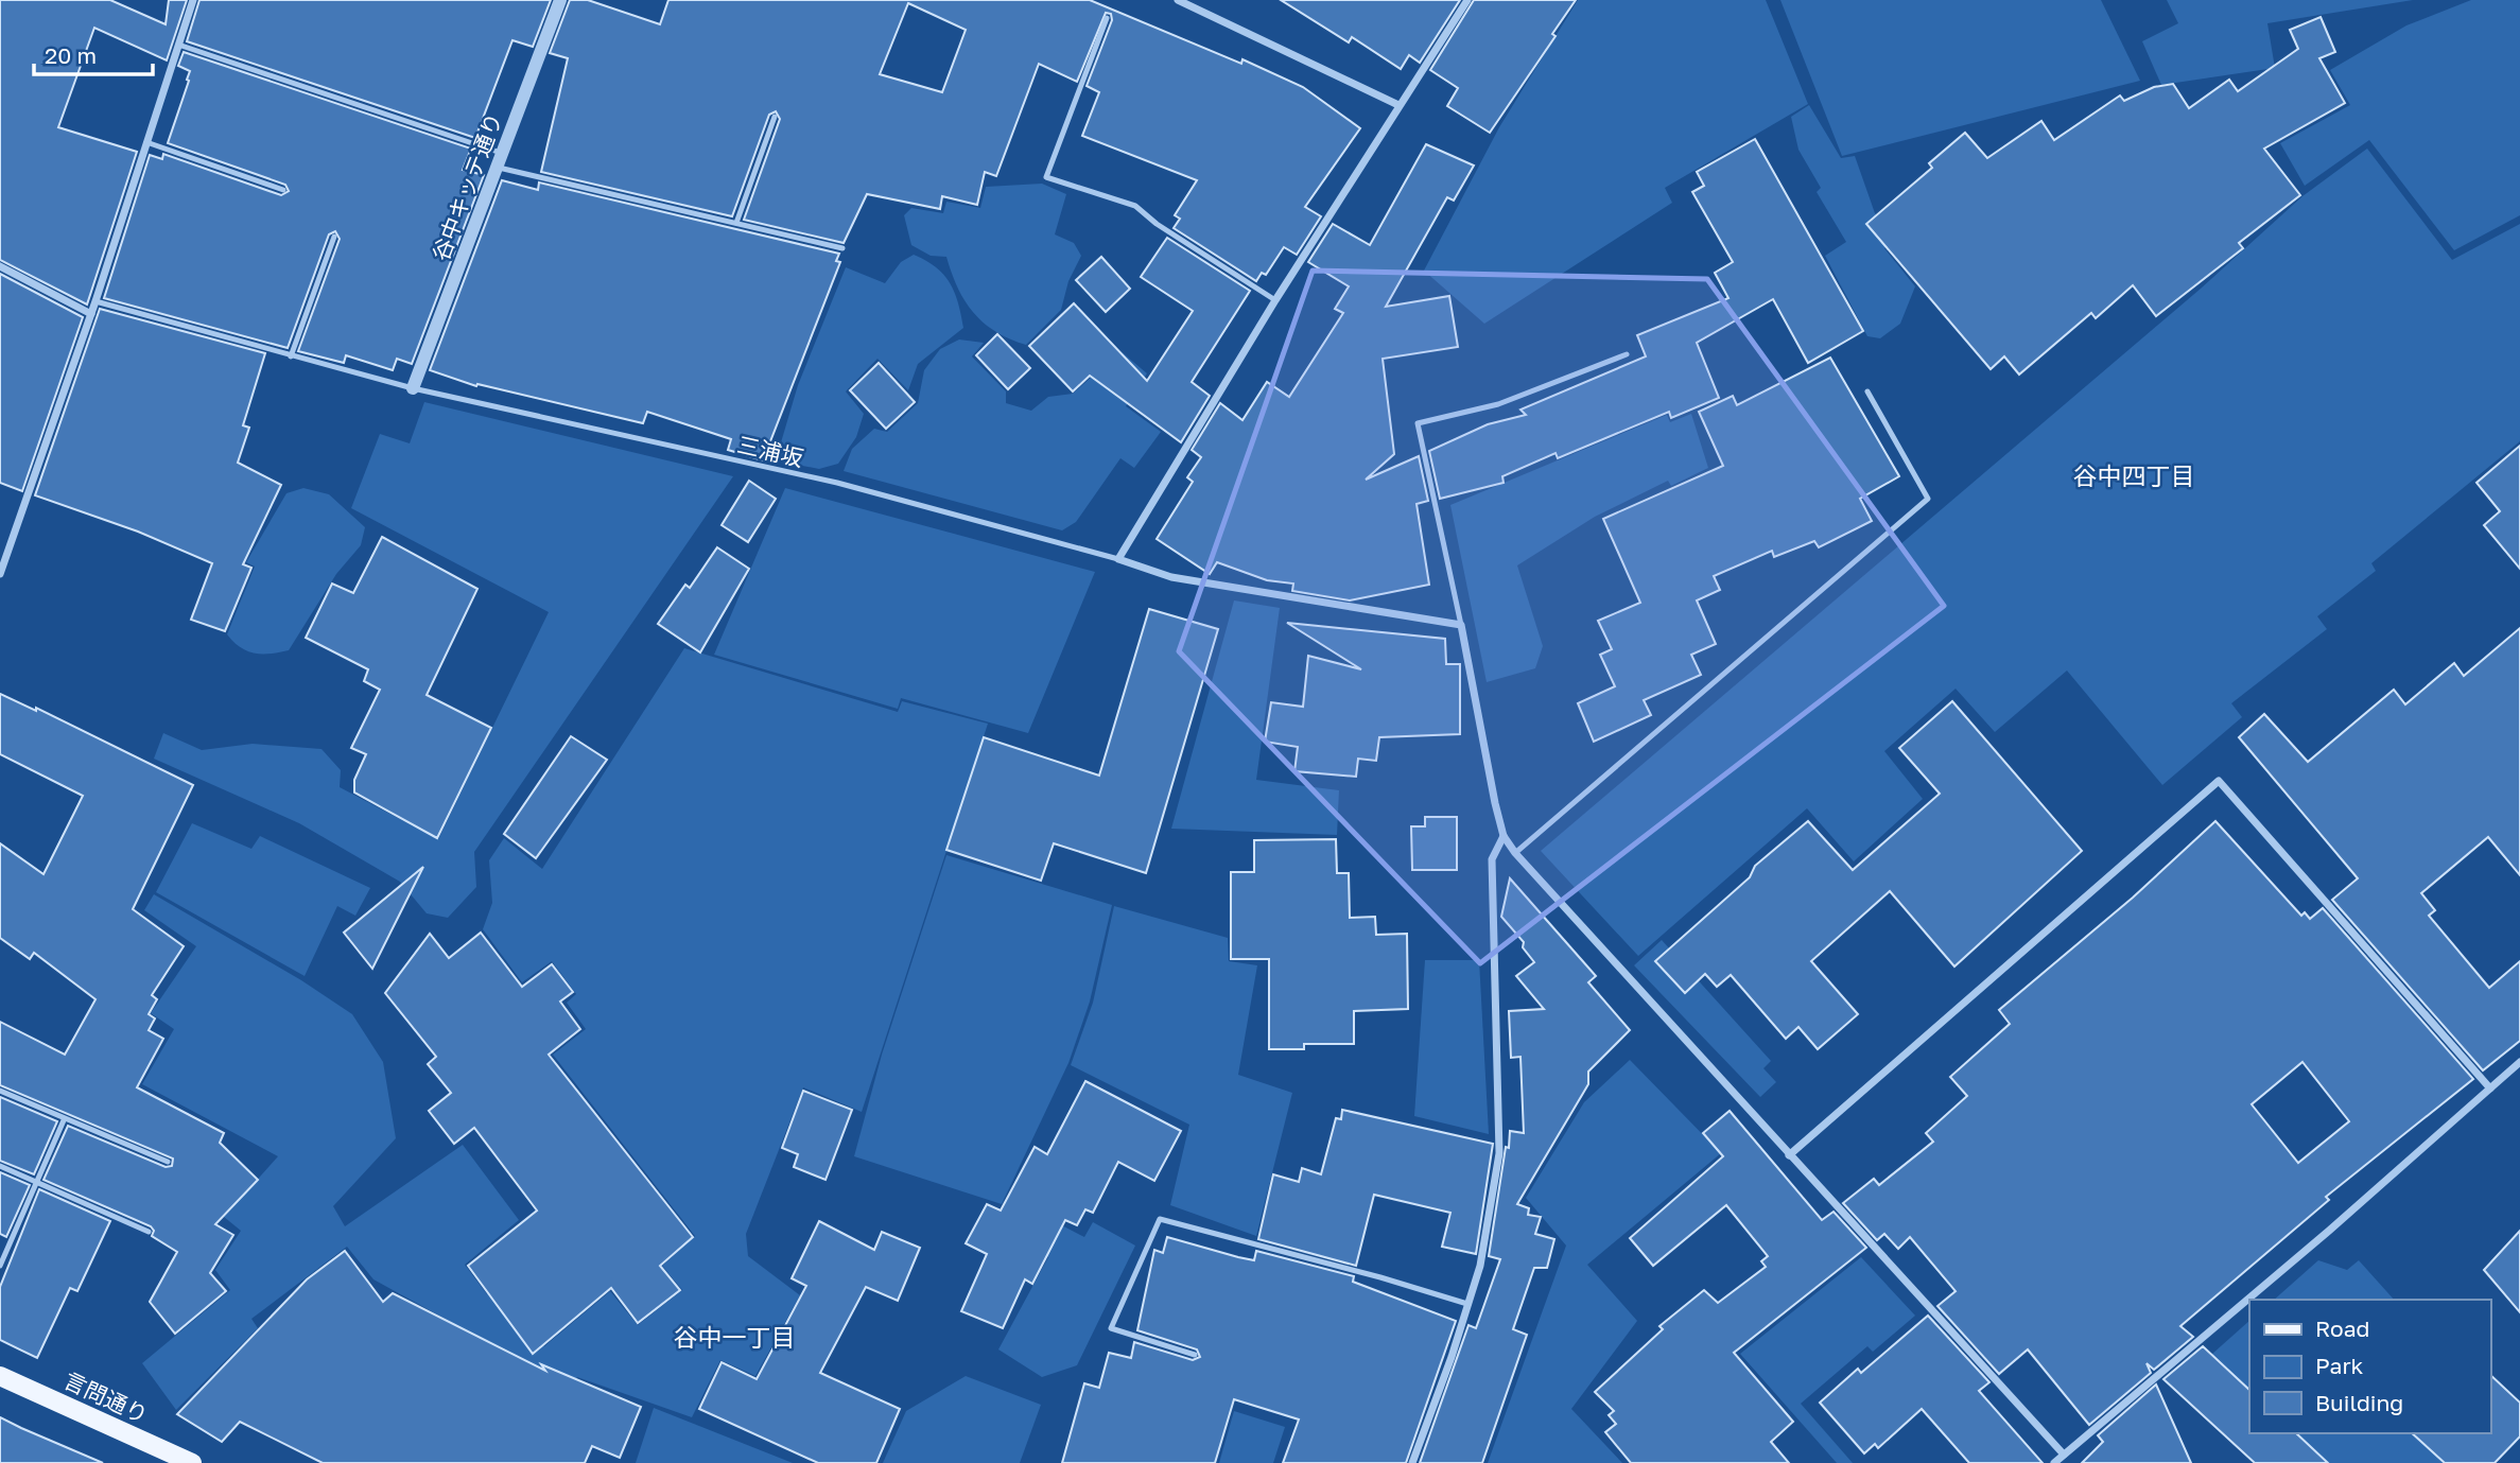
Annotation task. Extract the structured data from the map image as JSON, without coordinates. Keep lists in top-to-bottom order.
{
  "streets": {
    "main road": ["言問通り"],
    "street": ["谷中キッテ通り"],
    "lane": ["三浦坂"]
  },
  "crossings": [
    ["谷中キッテ通り", "三浦坂"]
  ],
  "districts": ["谷中四丁目", "谷中一丁目"],
  "legend": ["Road", "Park", "Building"],
  "scale_bar": "20 m"
}
